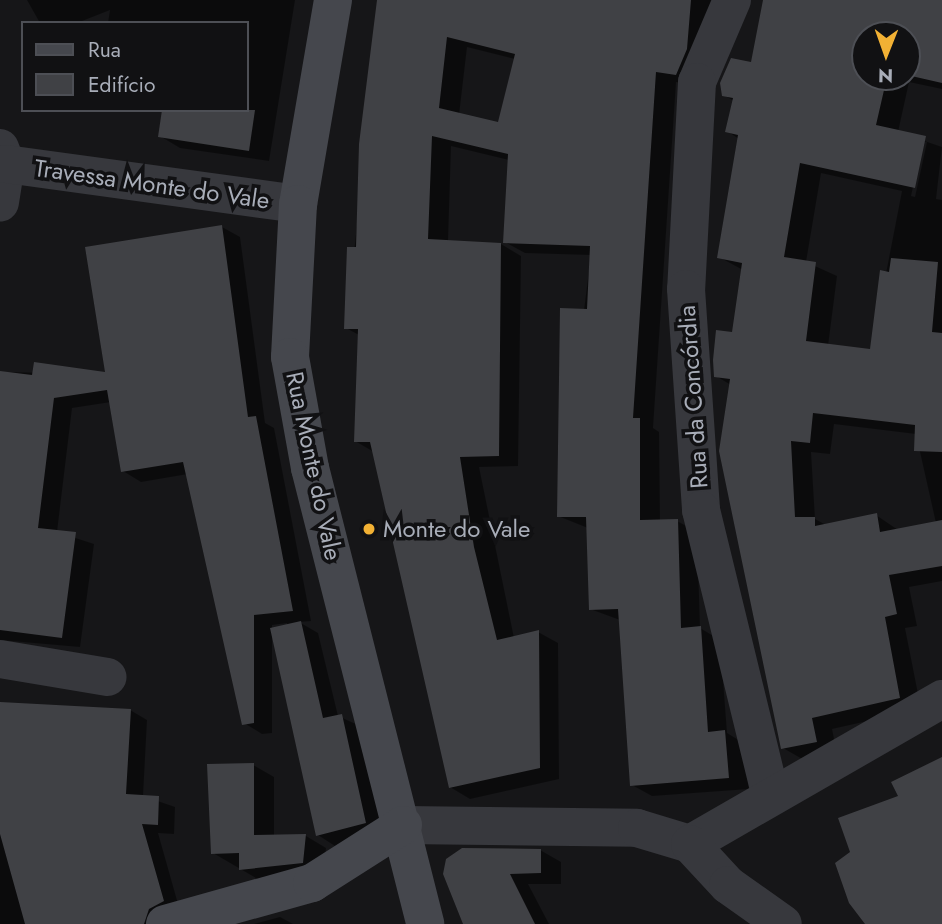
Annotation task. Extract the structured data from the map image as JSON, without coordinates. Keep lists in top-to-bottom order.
{
  "streets": {
    "street": ["Travessa Monte do Vale", "Rua da Concórdia", "Rua Monte do Vale"]
  },
  "crossings": [
    ["Travessa Monte do Vale", "Rua Monte do Vale"]
  ],
  "places": ["Monte do Vale"],
  "legend": ["Rua", "Edifício"],
  "north": "bottom"
}
